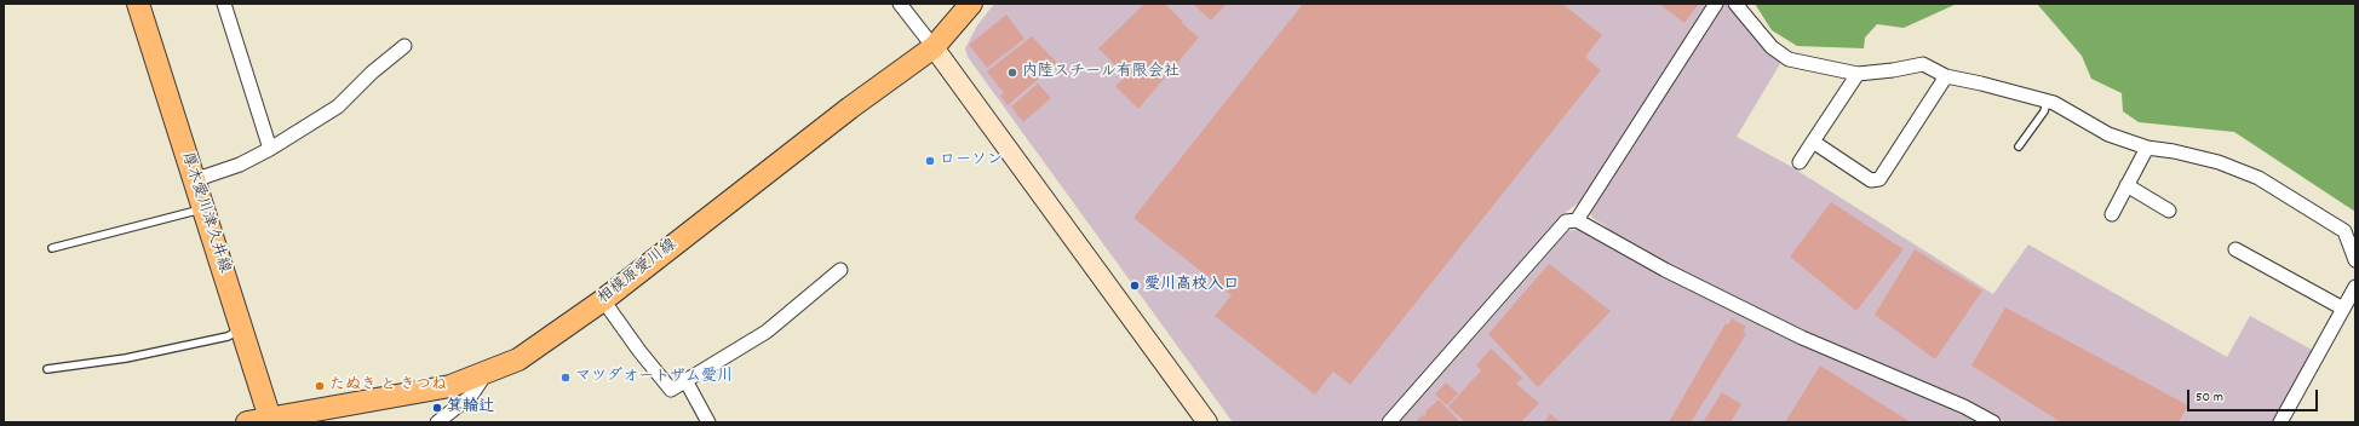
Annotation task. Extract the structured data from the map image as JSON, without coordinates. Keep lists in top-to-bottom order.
{
  "streets": {
    "main road": ["厚木愛川津久井線", "相模原愛川線"]
  },
  "crossings": [
    ["厚木愛川津久井線", "相模原愛川線"]
  ],
  "places": [
    "内陸スチール有限会社",
    "ローソン",
    "愛川高校入口",
    "マツダオートザム愛川",
    "たぬき と きつね",
    "箕輪辻"
  ],
  "scale_bar": "50 m"
}
